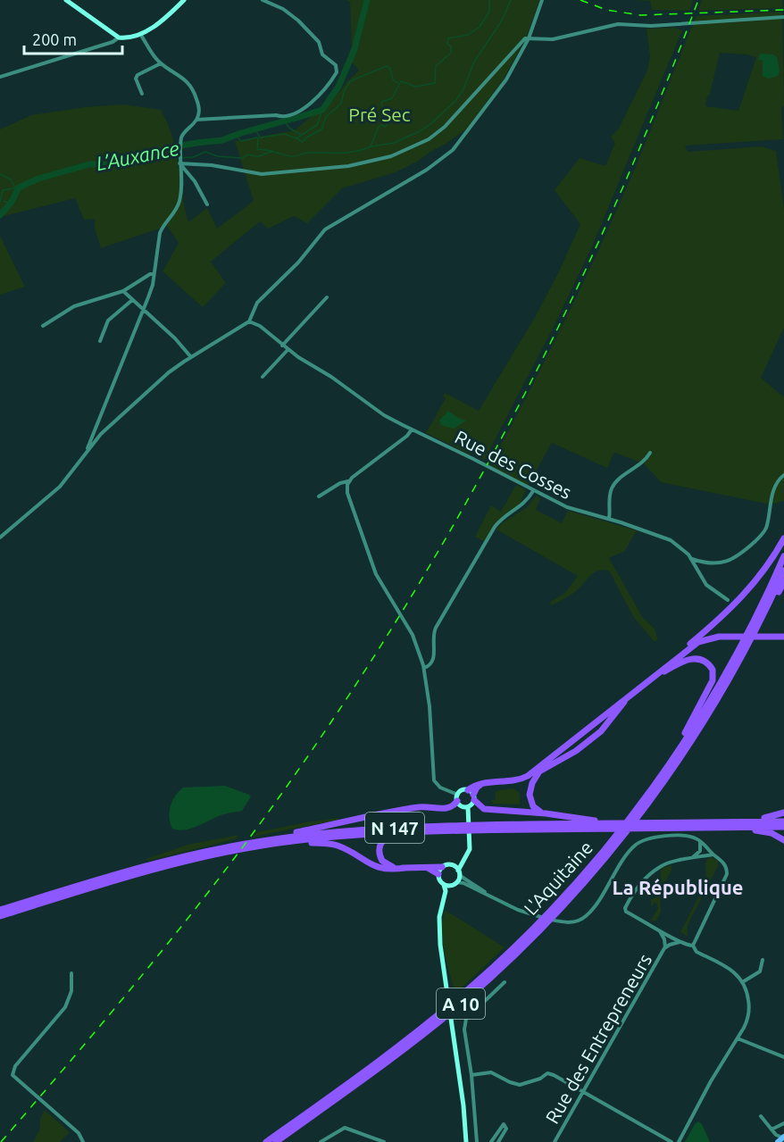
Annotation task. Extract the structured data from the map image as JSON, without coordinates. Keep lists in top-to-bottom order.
{
  "streets": {
    "highway": ["N 147", "L'Aquitaine", "A 10"],
    "street": ["Rue des Cosses", "Rue des Entrepreneurs"]
  },
  "districts": ["La République"],
  "water": ["L’Auxance"],
  "parks": ["Pré Sec"],
  "scale_bar": "200 m"
}
